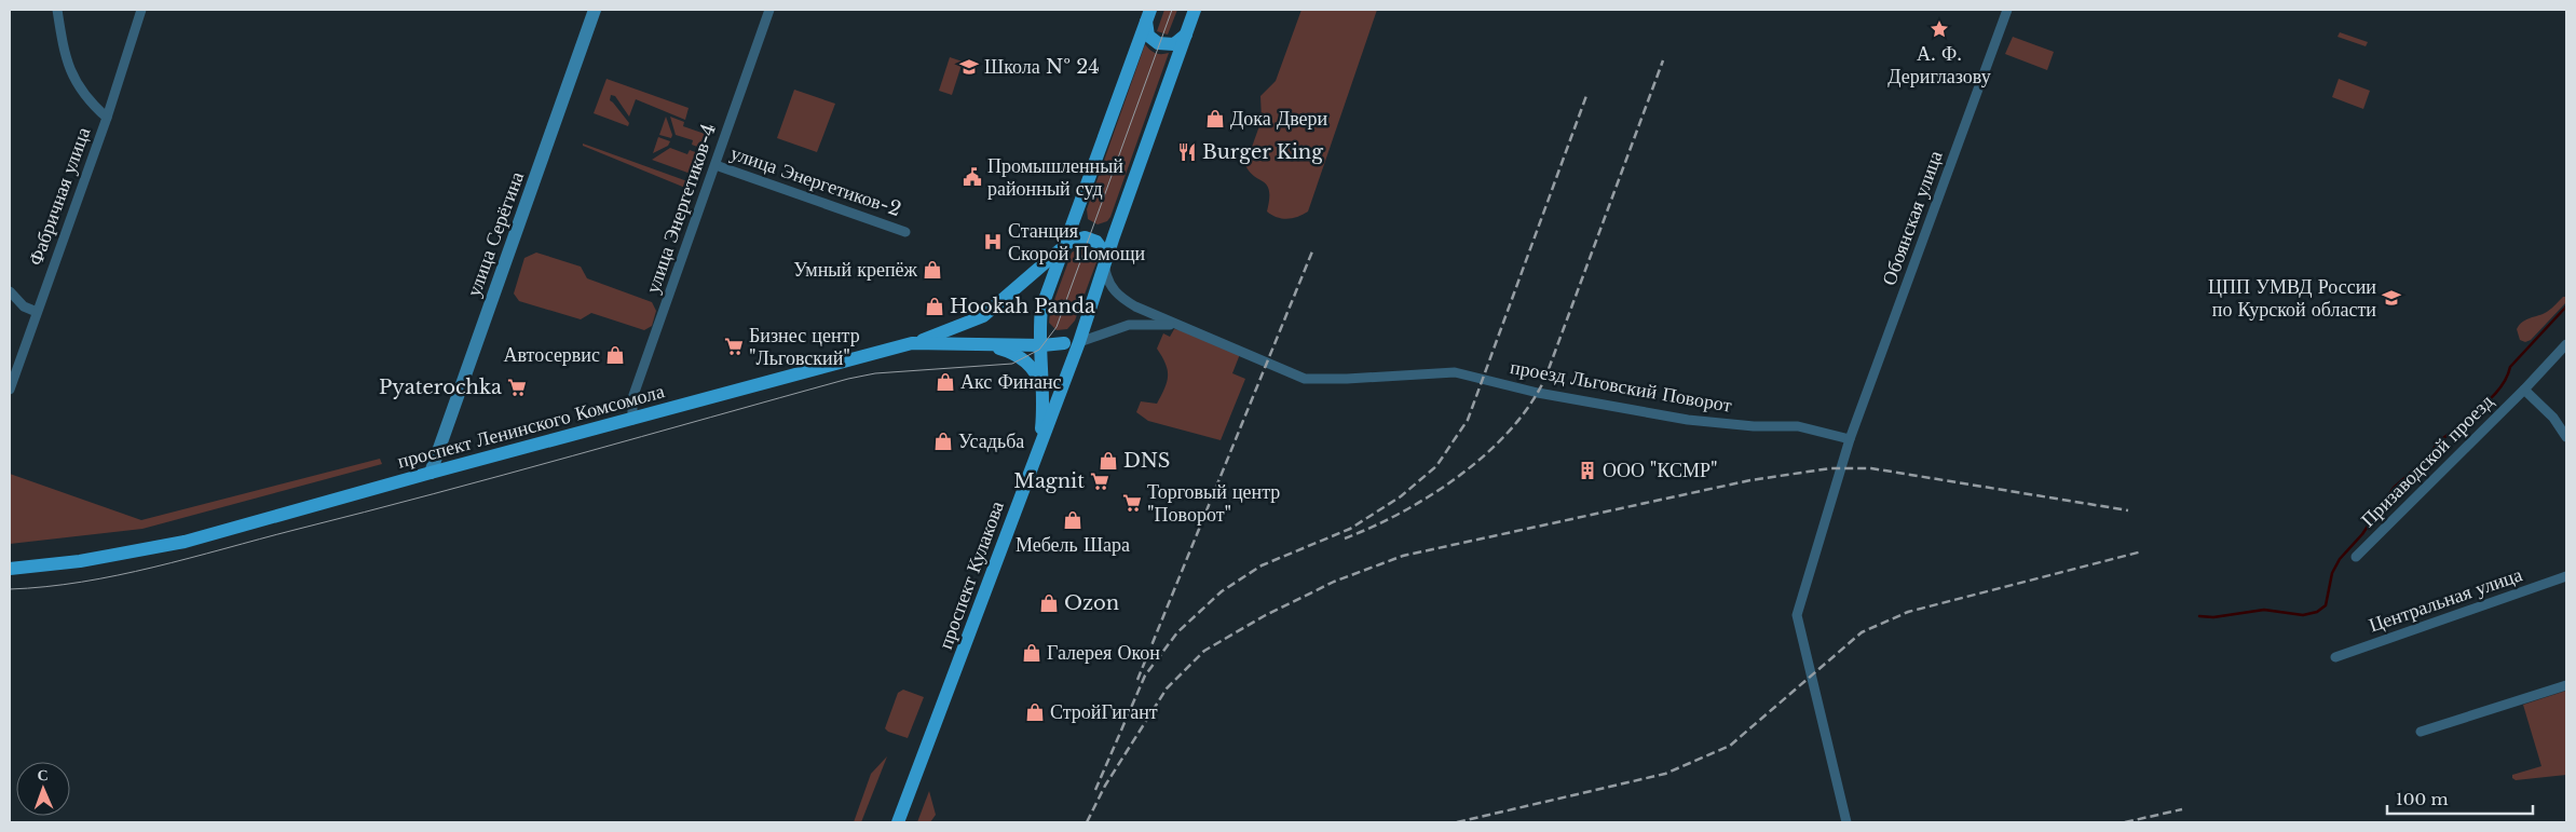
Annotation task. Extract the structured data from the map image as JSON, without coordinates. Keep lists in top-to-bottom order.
{
  "streets": {
    "main road": ["улица Серёгина", "проспект Ленинского Комсомола", "проспект Кулакова"],
    "street": [
      "улица Энергетиков-2",
      "Фабричная улица",
      "улица Энергетиков-4",
      "Обоянская улица",
      "проезд Льговский Поворот",
      "Призаводской проезд",
      "Центральная улица"
    ]
  },
  "crossings": [
    ["улица Энергетиков-2", "улица Энергетиков-4"],
    ["улица Энергетиков-4", "проспект Ленинского Комсомола"],
    ["Обоянская улица", "проезд Льговский Поворот"],
    ["улица Серёгина", "проспект Ленинского Комсомола"],
    ["проезд Льговский Поворот", "проспект Кулакова"],
    ["проспект Ленинского Комсомола", "проспект Кулакова"]
  ],
  "places": {
    "place": ["А. Ф. Дериглазову"],
    "school or university": ["Школа № 24", "ЦПП УМВД России по Курской области"],
    "shop": [
      "Дока Двери",
      "Умный крепёж",
      "Hookah Panda",
      "Автосервис",
      "Акс Финанс",
      "Усадьба",
      "DNS",
      "Мебель Шара",
      "Ozon",
      "Галерея Окон",
      "СтройГигант"
    ],
    "restaurant": ["Burger King"],
    "public building": ["Промышленный районный суд"],
    "hospital": ["Станция Скорой Помощи"],
    "supermarket": [
      "Бизнес центр \"Льговский\"",
      "Pyaterochka",
      "Magnit",
      "Торговый центр \"Поворот\""
    ],
    "building": ["ООО \"КСМР\""]
  },
  "scale_bar": "100 m",
  "north": "top"
}
